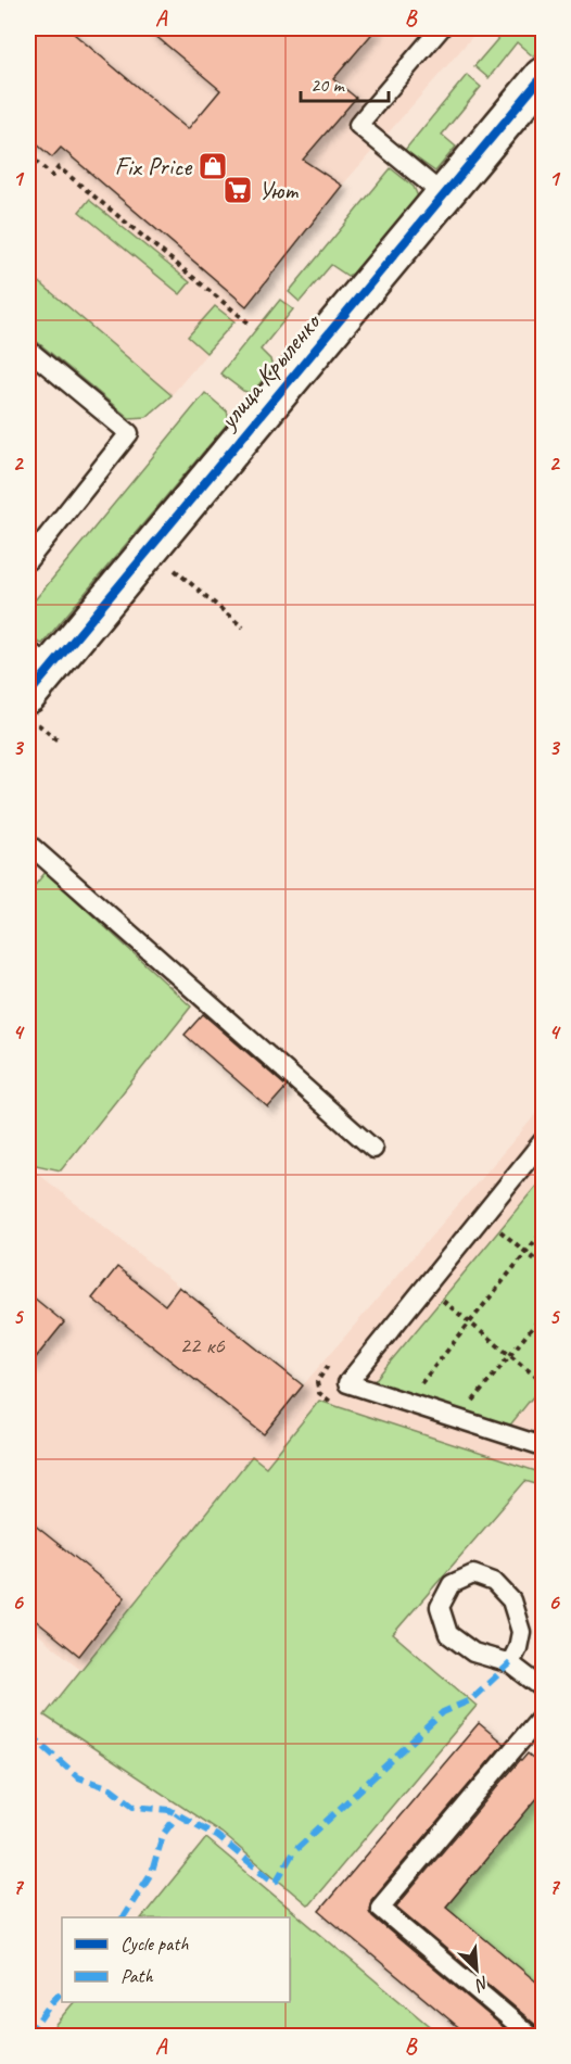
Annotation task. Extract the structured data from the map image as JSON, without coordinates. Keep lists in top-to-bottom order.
{
  "streets": {
    "street": ["улица Крыленко"]
  },
  "places": {
    "shop": ["Fix Price"],
    "supermarket": ["Уют"]
  },
  "house_numbers": ["22 к6"],
  "legend": ["Cycle path", "Path"],
  "scale_bar": "20 m",
  "north": "bottom right",
  "grid": {
    "columns": ["A", "B"],
    "rows": [
      "1",
      "2",
      "3",
      "4",
      "5",
      "6",
      "7"
    ]
  }
}
